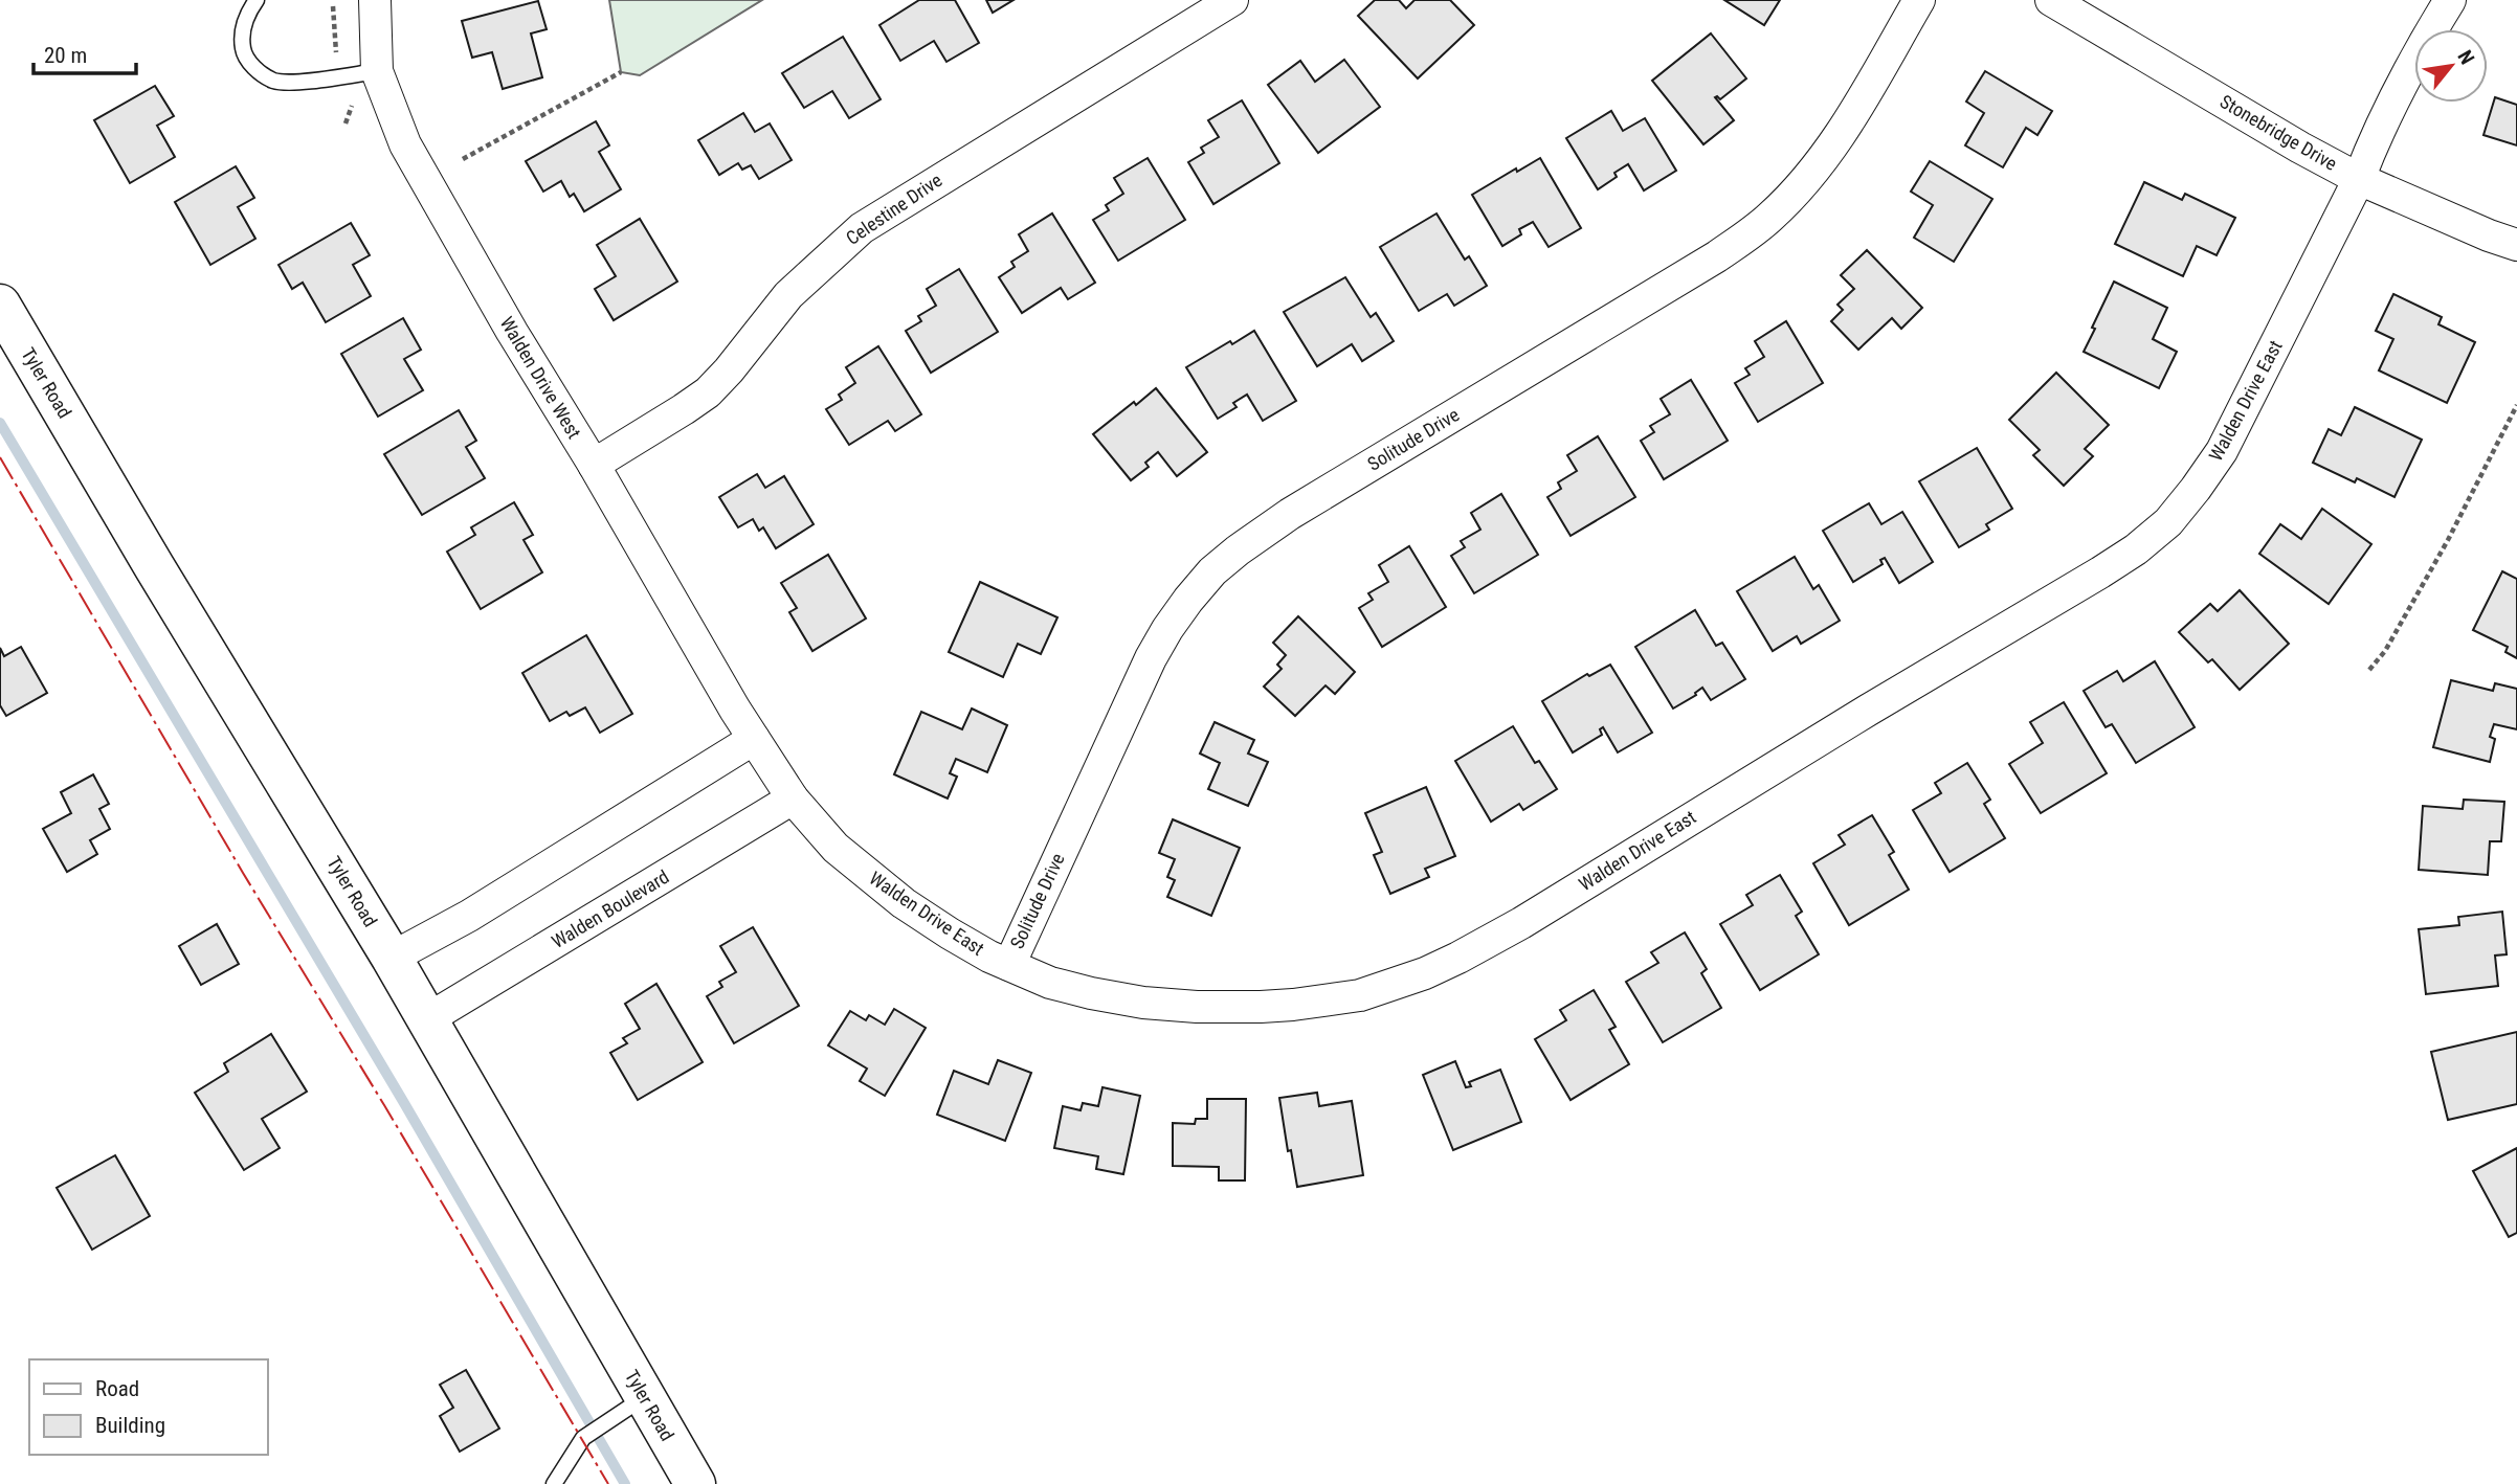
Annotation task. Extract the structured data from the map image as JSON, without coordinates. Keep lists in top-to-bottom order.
{
  "streets": {
    "street": [
      "Stonebridge Drive",
      "Celestine Drive",
      "Walden Drive West",
      "Tyler Road",
      "Walden Drive East",
      "Solitude Drive",
      "Walden Boulevard"
    ]
  },
  "crossings": [
    ["Stonebridge Drive", "Walden Drive East"],
    ["Celestine Drive", "Walden Drive West"],
    ["Walden Drive West", "Walden Drive East"],
    ["Tyler Road", "Walden Boulevard"],
    ["Walden Drive East", "Solitude Drive"],
    ["Walden Drive East", "Walden Boulevard"]
  ],
  "legend": ["Road", "Building"],
  "scale_bar": "20 m",
  "north": "top right"
}
